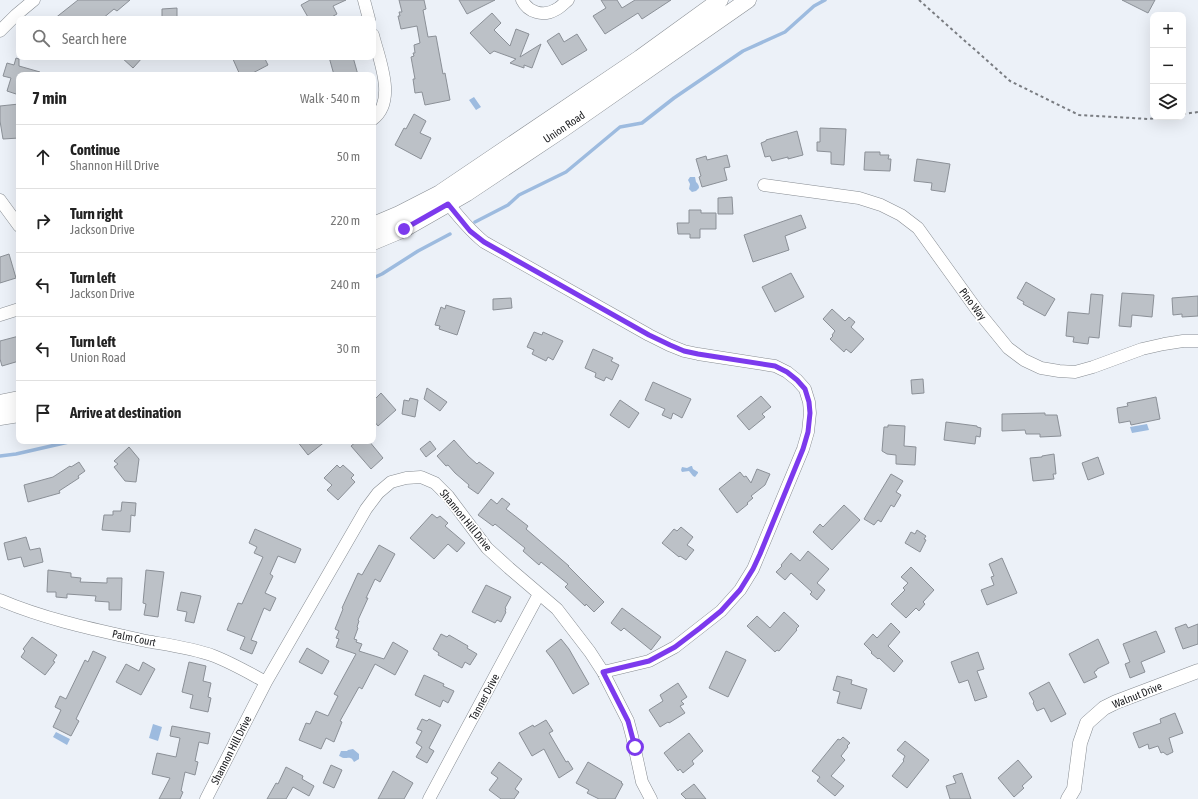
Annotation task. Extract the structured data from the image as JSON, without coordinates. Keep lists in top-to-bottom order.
{
  "streets": {
    "main road": ["Union Road"],
    "street": [
      "Pino Way",
      "Shannon Hill Drive",
      "Palm Court",
      "Walnut Drive",
      "Tanner Drive"
    ]
  },
  "crossings": [
    ["Shannon Hill Drive", "Palm Court"],
    ["Shannon Hill Drive", "Tanner Drive"]
  ],
  "page": {
    "map_buttons": ["+", "−"],
    "search": "Search here",
    "heading": ["7 min", "Walk · 540 m"],
    "list": [
      ["Continue", "Shannon Hill Drive", "50 m"],
      ["Turn right", "Jackson Drive", "220 m"],
      ["Turn left", "Jackson Drive", "240 m"],
      ["Turn left", "Union Road", "30 m"],
      "Arrive at destination"
    ]
  }
}
